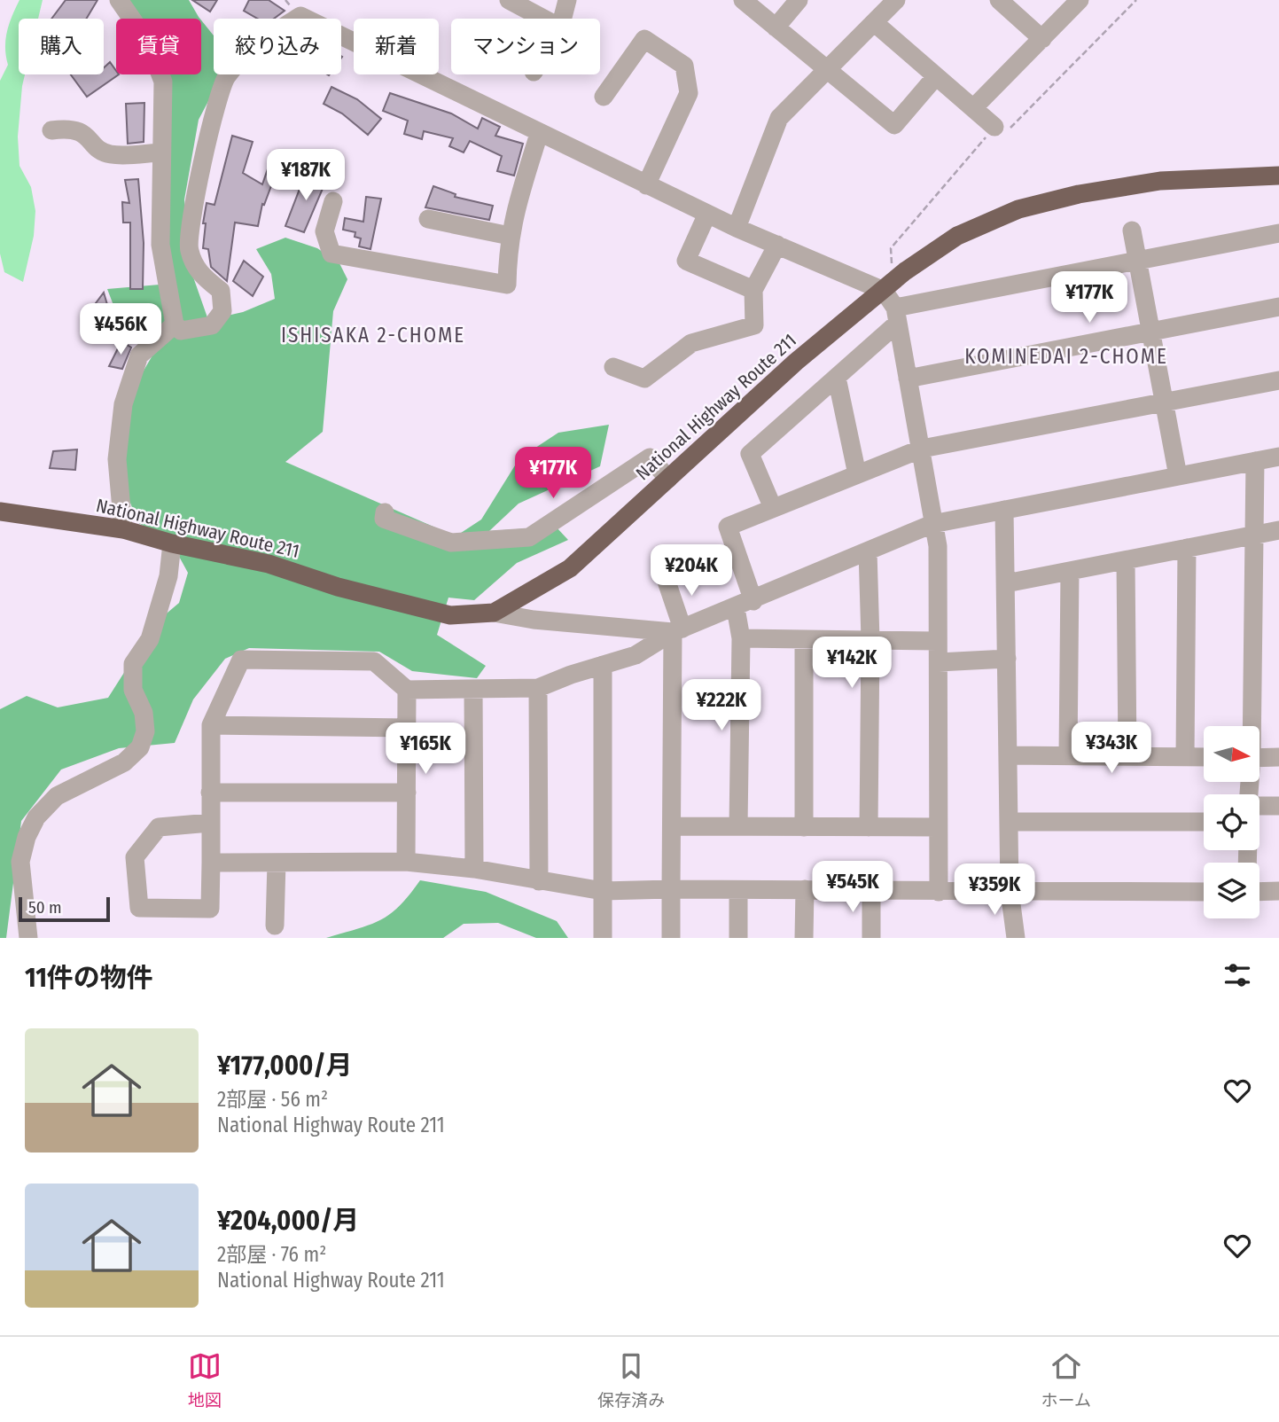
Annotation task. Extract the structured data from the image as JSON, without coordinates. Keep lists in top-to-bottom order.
{
  "streets": {
    "highway": ["National Highway Route 211"]
  },
  "districts": ["ISHISAKA 2-CHOME", "KOMINEDAI 2-CHOME"],
  "scale_bar": "50 m",
  "north": "right",
  "page": {
    "chip": [
      "購入",
      "賃貸",
      "絞り込み",
      "新着",
      "マンション"
    ],
    "price": [
      "¥187K",
      "¥177K",
      "¥456K",
      "¥177K",
      "¥204K",
      "¥142K",
      "¥222K",
      "¥343K",
      "¥165K",
      "¥545K",
      "¥359K"
    ],
    "scale": "50 m",
    "heading": "11件の物件",
    "list": [
      {
        "name": "¥177,000/月",
        "note": "2部屋 · 56 m² · National Highway Route 211"
      },
      {
        "name": "¥204,000/月",
        "note": "2部屋 · 76 m² · National Highway Route 211"
      }
    ],
    "tabs": ["地図", "保存済み", "ホーム"]
  }
}
